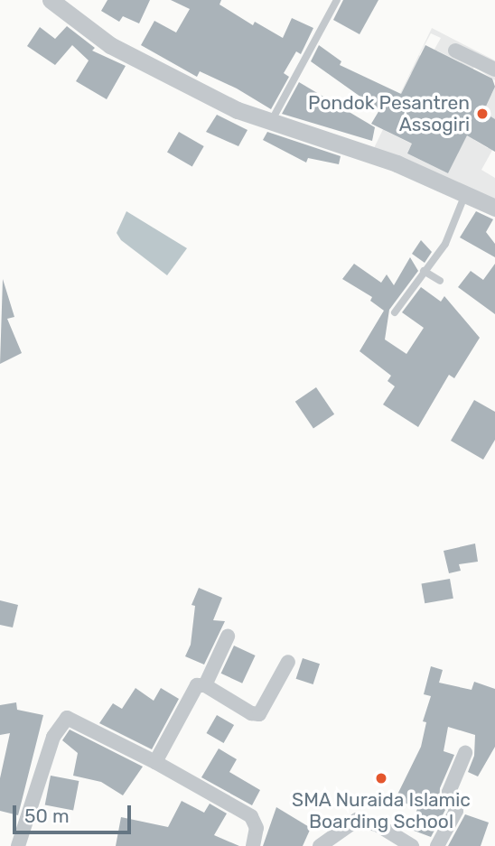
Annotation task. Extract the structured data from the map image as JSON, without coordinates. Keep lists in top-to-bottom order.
{
  "places": ["Pondok Pesantren Assogiri", "SMA Nuraida Islamic Boarding School"],
  "scale_bar": "50 m"
}
